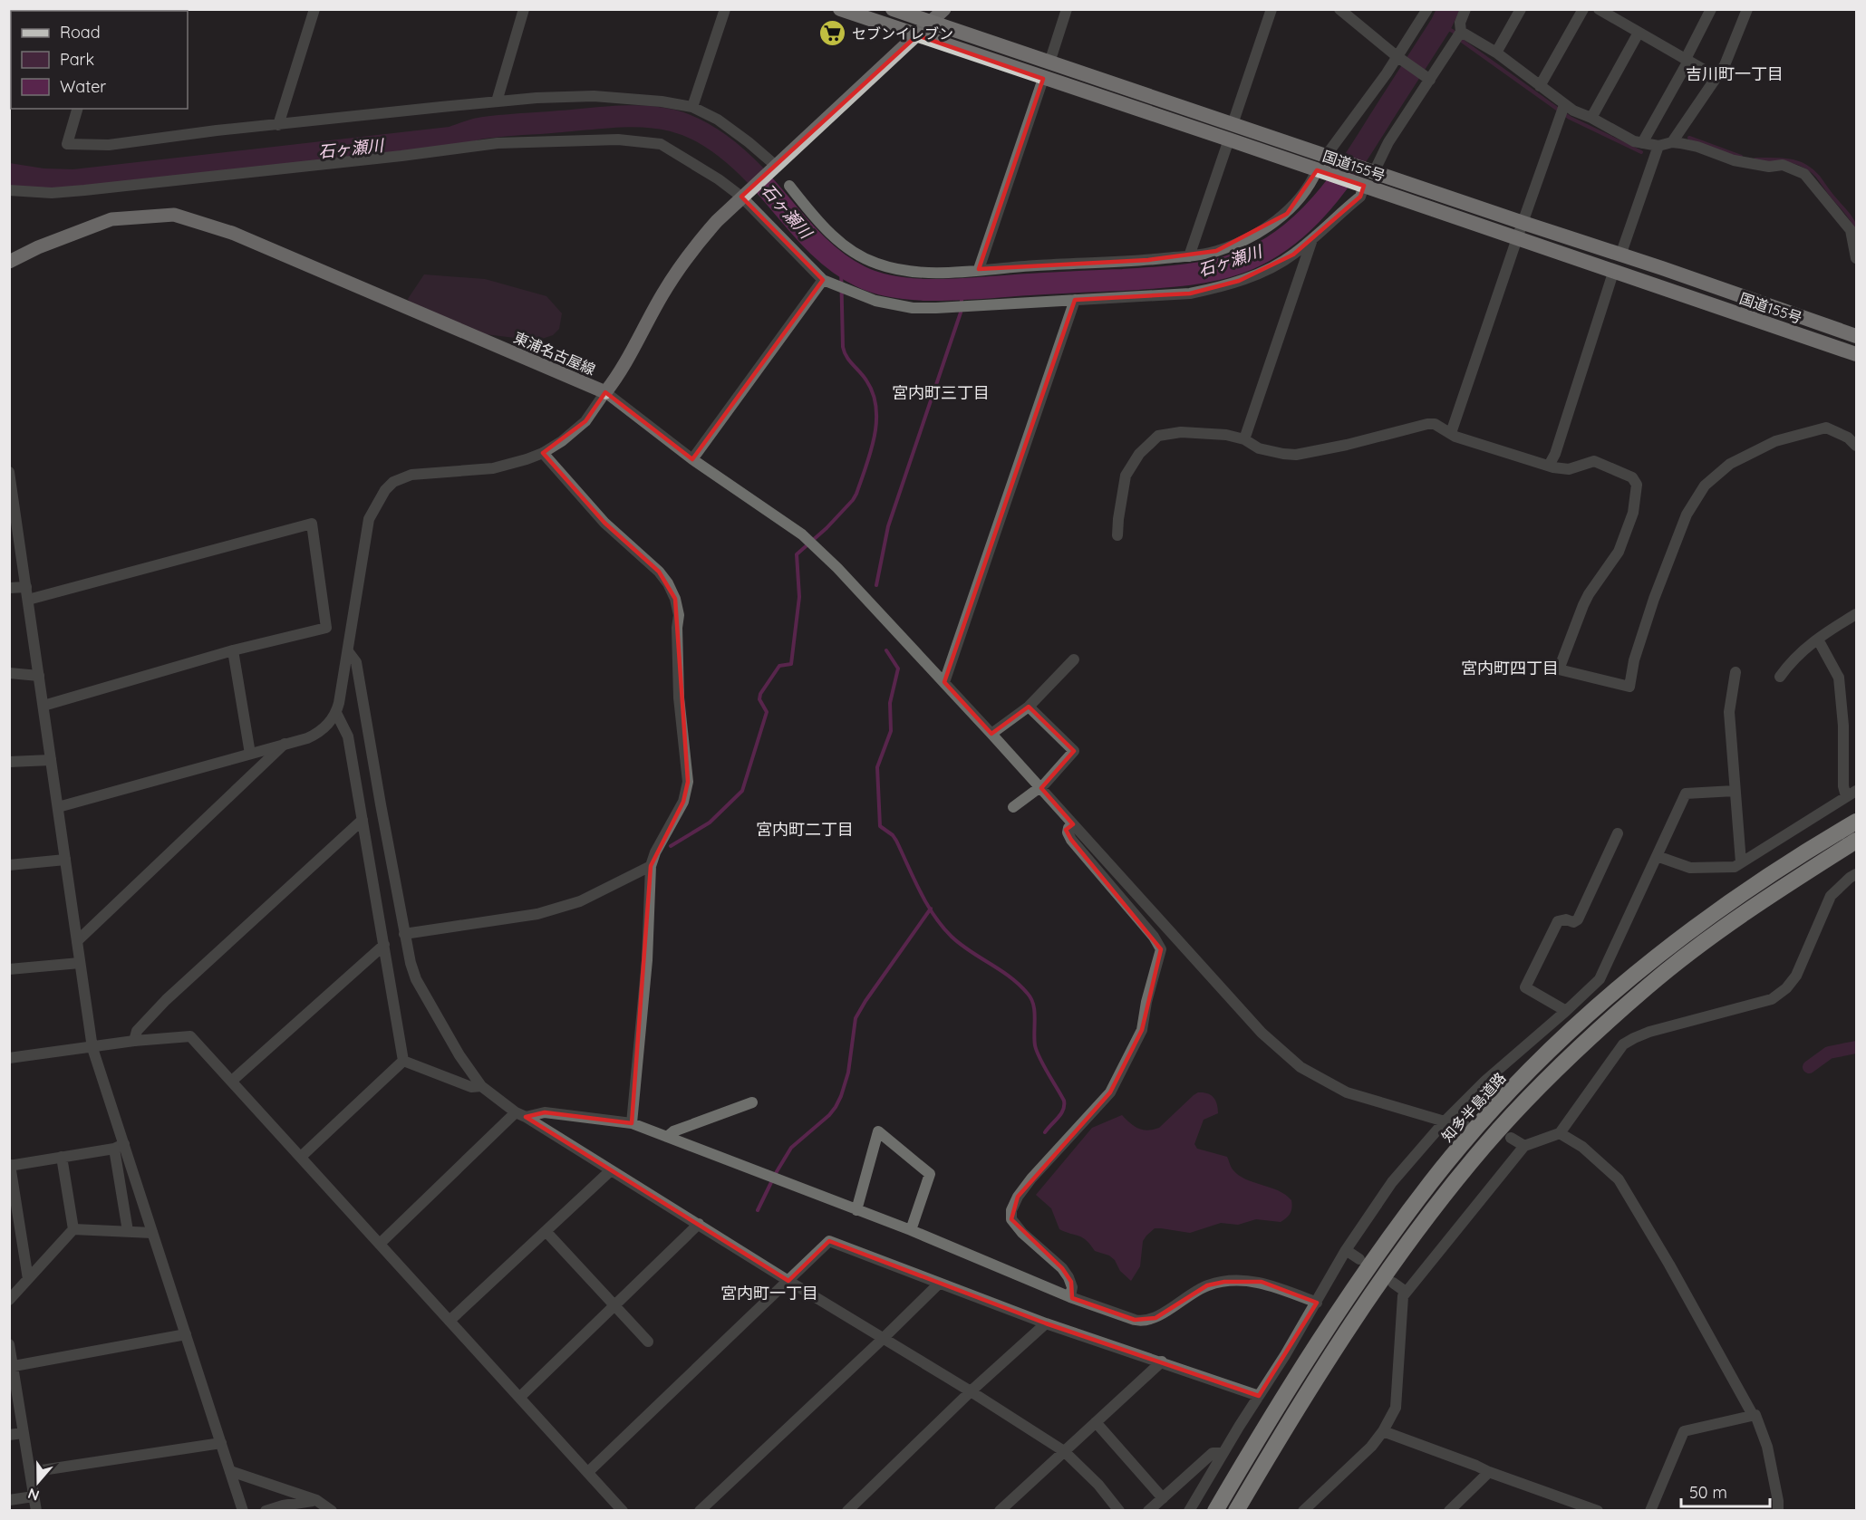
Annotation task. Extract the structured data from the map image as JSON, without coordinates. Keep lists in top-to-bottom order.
{
  "streets": {
    "highway": ["国道155号", "知多半島道路"],
    "main road": ["東浦名古屋線"]
  },
  "crossings": [
    ["国道155号", "東浦名古屋線"]
  ],
  "districts": [
    "吉川町一丁目",
    "宮内町三丁目",
    "宮内町四丁目",
    "宮内町二丁目",
    "宮内町一丁目"
  ],
  "water": ["石ヶ瀬川"],
  "places": {
    "supermarket": ["セブンイレブン"]
  },
  "legend": ["Road", "Park", "Water"],
  "scale_bar": "50 m",
  "north": "bottom"
}
